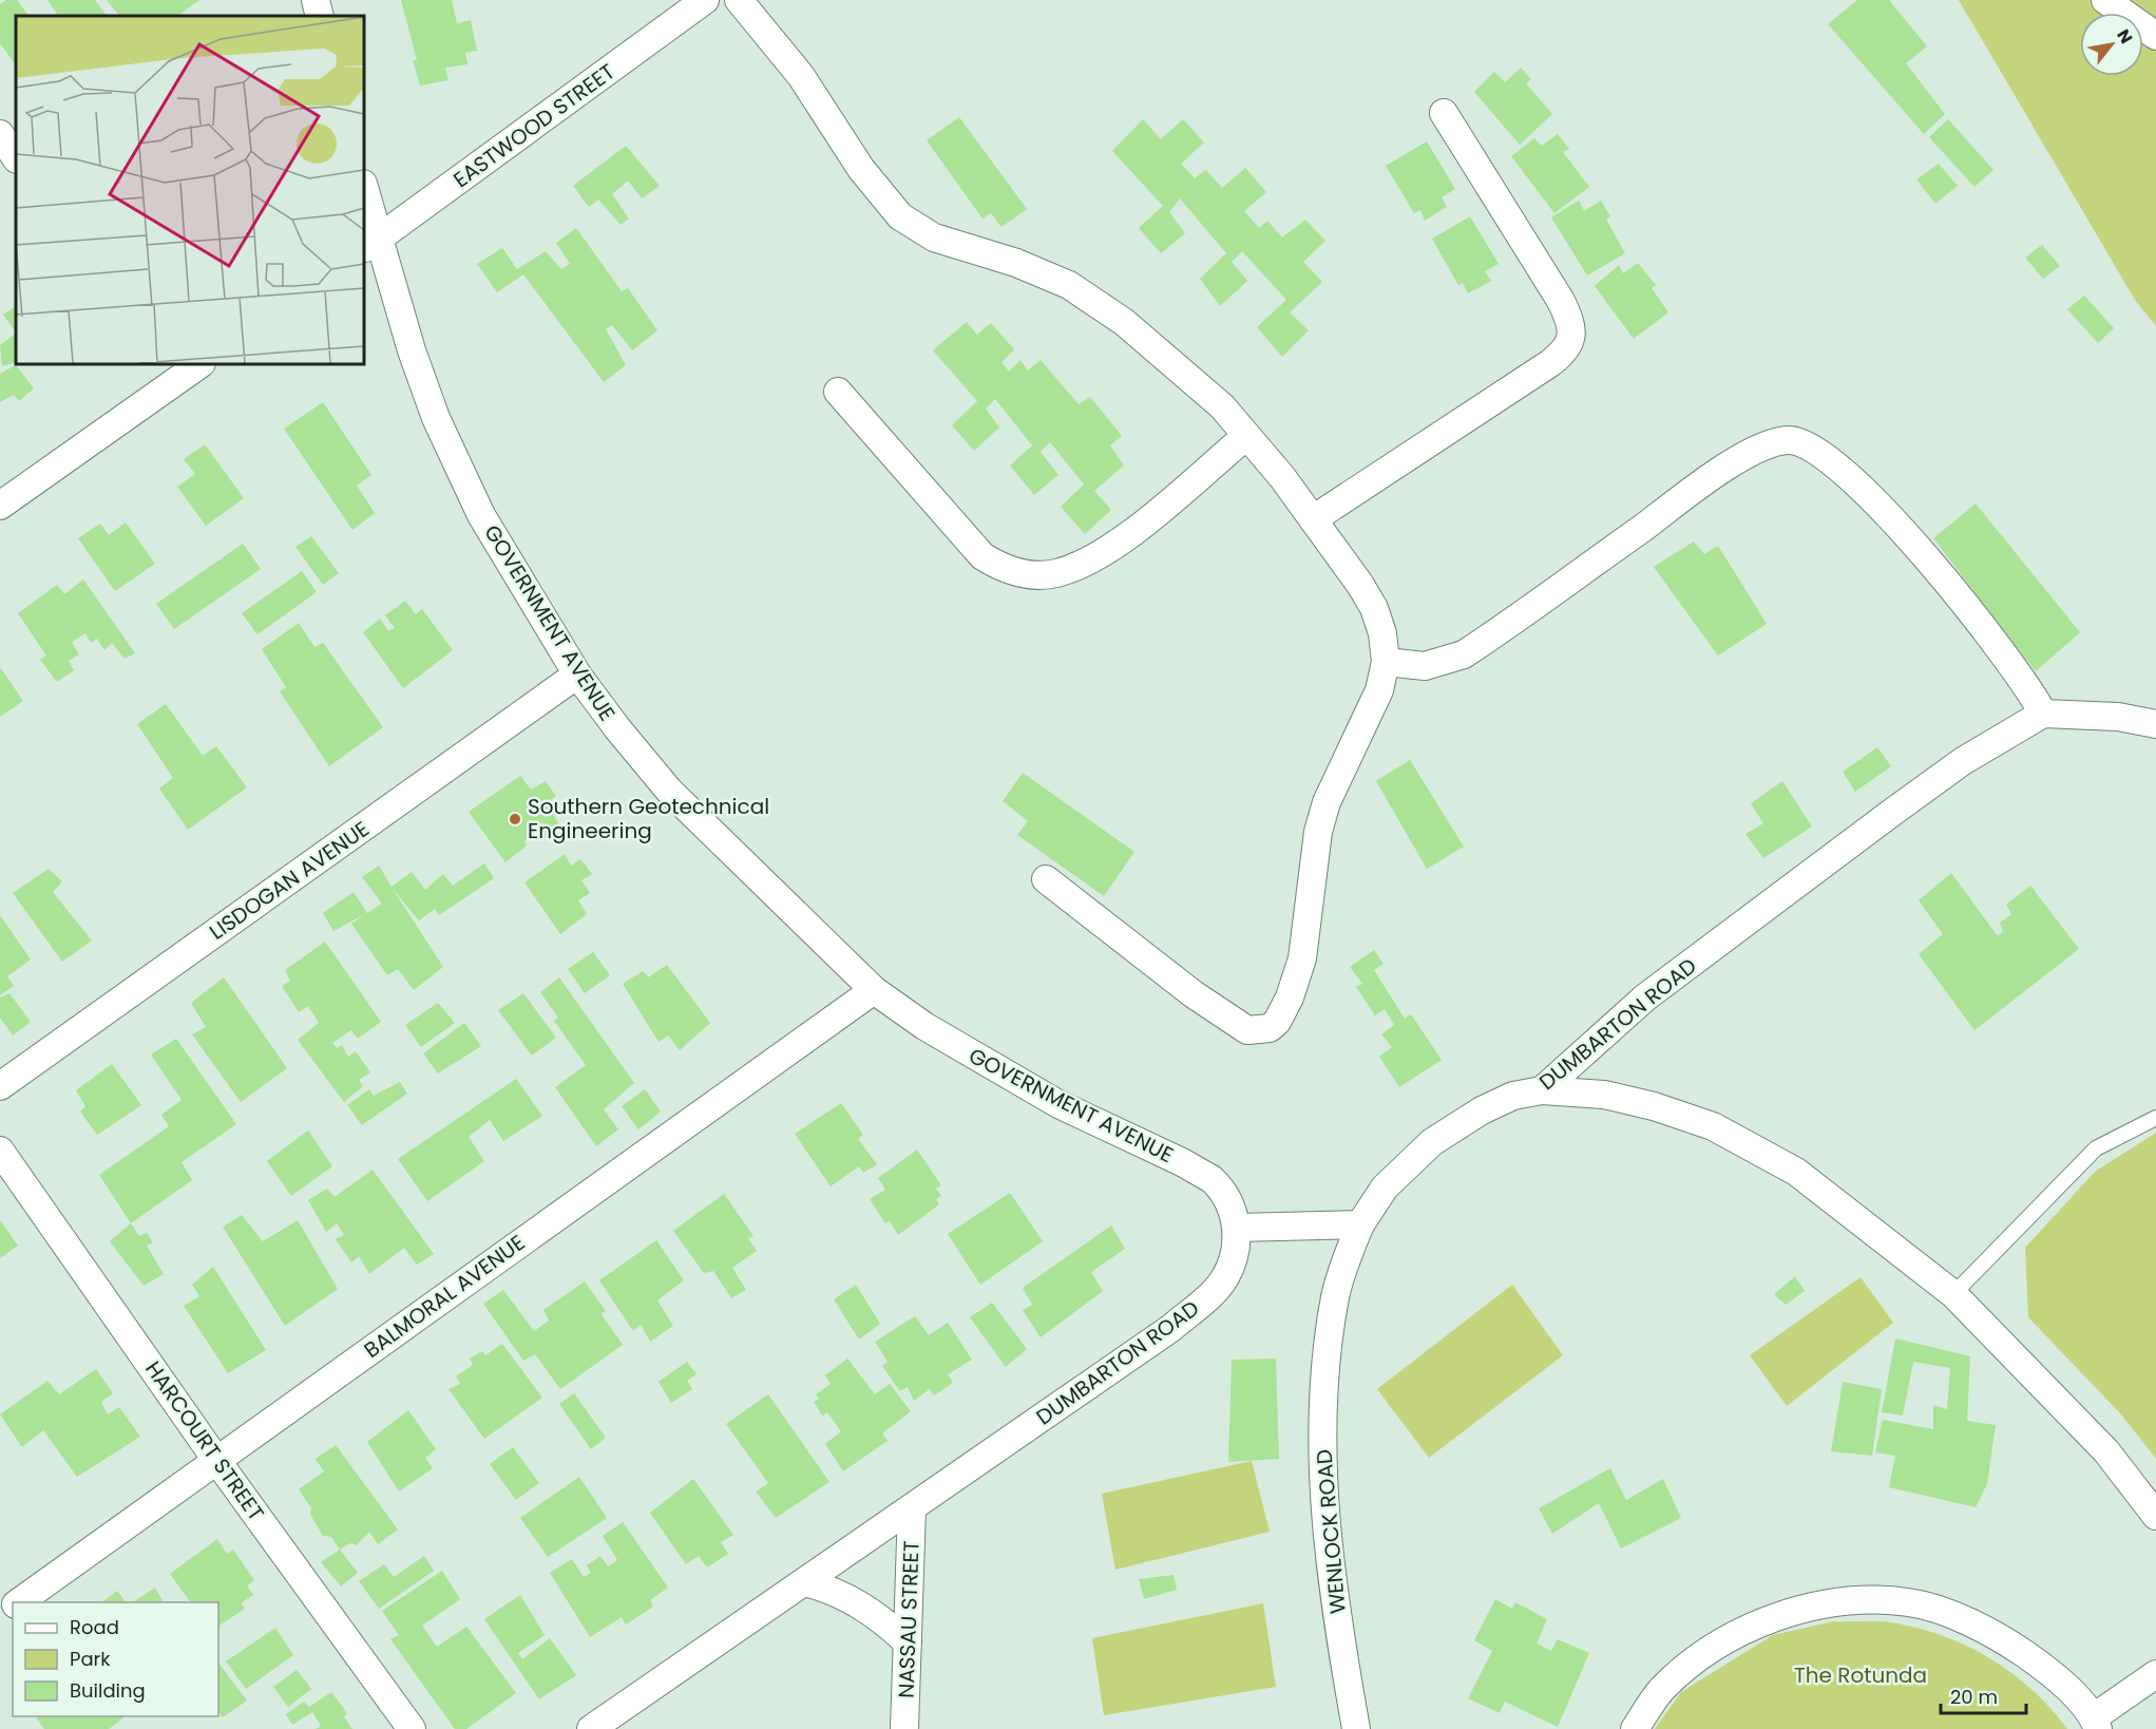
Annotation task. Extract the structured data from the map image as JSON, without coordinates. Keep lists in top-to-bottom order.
{
  "streets": {
    "street": [
      "EASTWOOD STREET",
      "GOVERNMENT AVENUE",
      "LISDOGAN AVENUE",
      "DUMBARTON ROAD",
      "BALMORAL AVENUE",
      "HARCOURT STREET",
      "WENLOCK ROAD",
      "NASSAU STREET"
    ]
  },
  "crossings": [
    ["EASTWOOD STREET", "GOVERNMENT AVENUE"],
    ["GOVERNMENT AVENUE", "LISDOGAN AVENUE"],
    ["GOVERNMENT AVENUE", "DUMBARTON ROAD"],
    ["GOVERNMENT AVENUE", "BALMORAL AVENUE"],
    ["DUMBARTON ROAD", "WENLOCK ROAD"],
    ["DUMBARTON ROAD", "NASSAU STREET"],
    ["BALMORAL AVENUE", "HARCOURT STREET"]
  ],
  "parks": ["The Rotunda"],
  "places": ["Southern Geotechnical Engineering"],
  "legend": ["Road", "Park", "Building"],
  "scale_bar": "20 m",
  "north": "top right"
}
